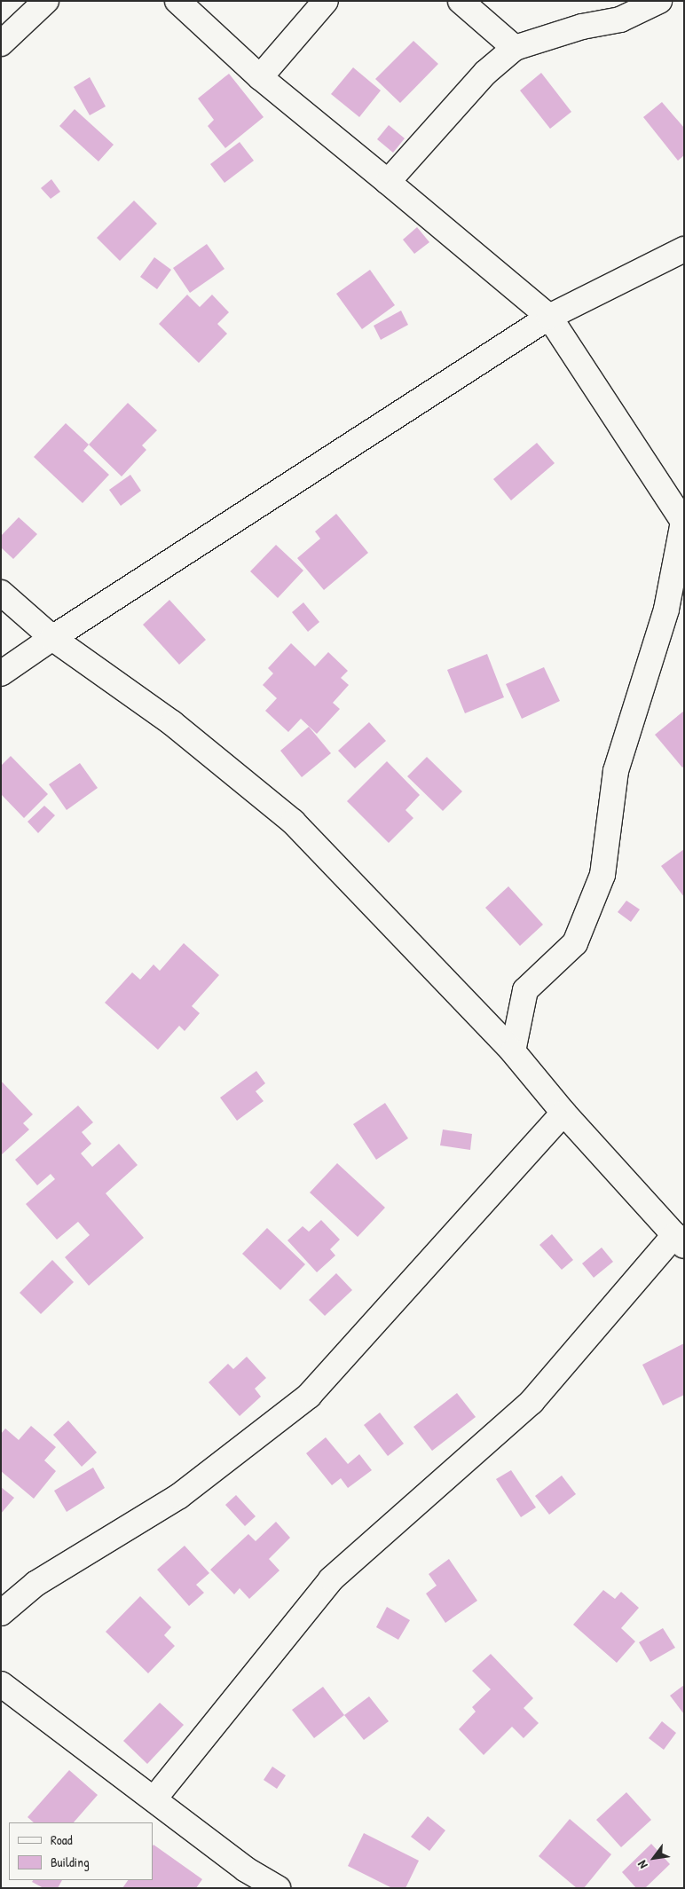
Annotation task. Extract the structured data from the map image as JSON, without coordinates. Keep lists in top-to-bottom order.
{
  "legend": ["Road", "Building"],
  "north": "bottom left"
}
